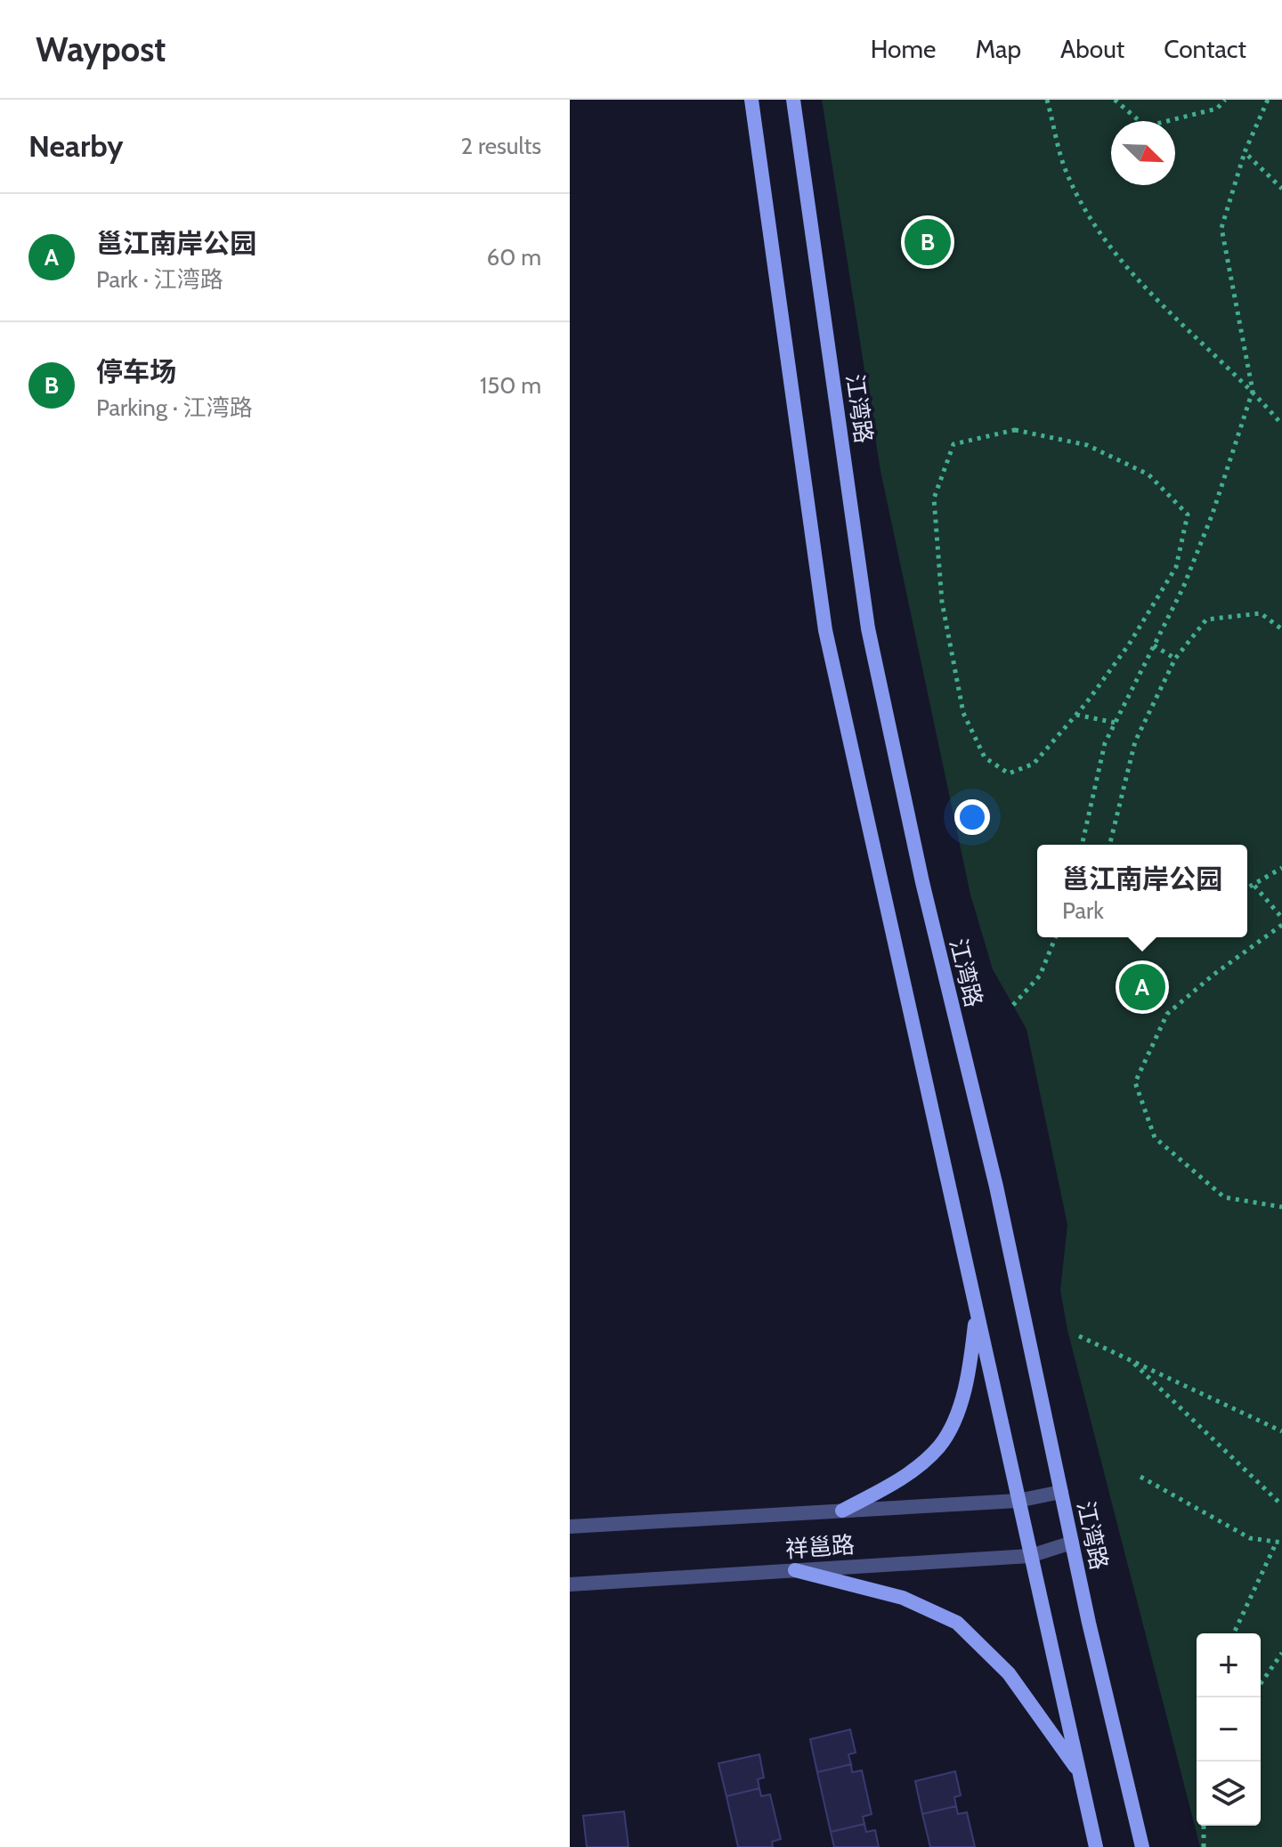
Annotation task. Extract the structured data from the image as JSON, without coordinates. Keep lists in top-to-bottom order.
{
  "streets": {
    "main road": ["江湾路"],
    "street": ["祥邕路"]
  },
  "crossings": [
    ["江湾路", "祥邕路"]
  ],
  "north": "bottom right",
  "page": {
    "header": "Waypost",
    "nav": [
      "Home",
      "Map",
      "About",
      "Contact"
    ],
    "heading": ["Nearby", "2 results"],
    "list": [
      {
        "mark": "A",
        "name": "邕江南岸公园",
        "note": "Park · 江湾路",
        "value": "60 m"
      },
      {
        "mark": "B",
        "name": "停车场",
        "note": "Parking · 江湾路",
        "value": "150 m"
      }
    ],
    "pins": ["B", "A"],
    "popup": ["邕江南岸公园", "Park"],
    "map_buttons": ["+", "−"]
  }
}
